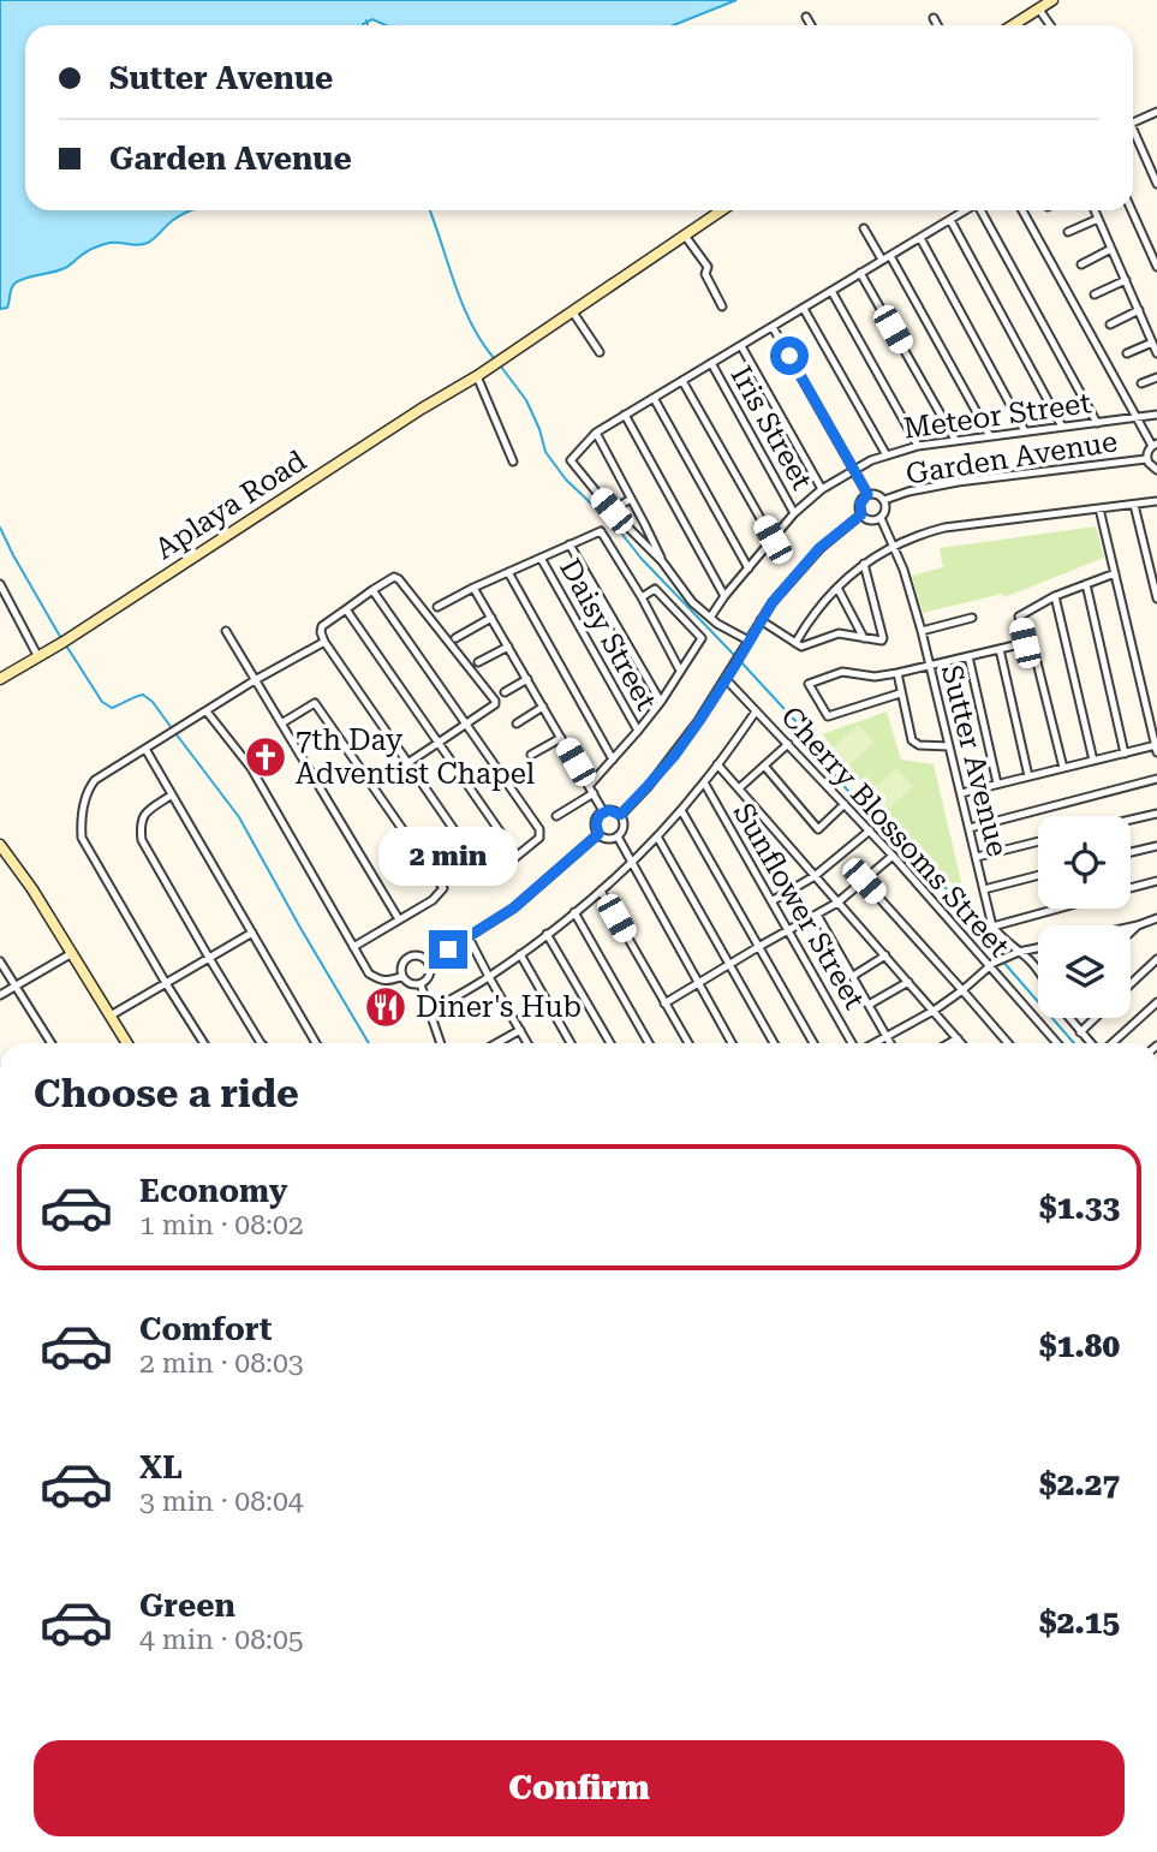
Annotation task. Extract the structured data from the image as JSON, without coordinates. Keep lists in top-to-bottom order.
{
  "streets": {
    "street": [
      "Meteor Street",
      "Iris Street",
      "Garden Avenue",
      "Aplaya Road",
      "Daisy Street",
      "Sutter Avenue",
      "Cherry Blossoms Street",
      "Sunflower Street"
    ]
  },
  "crossings": [
    ["Meteor Street", "Iris Street"],
    ["Garden Avenue", "Sutter Avenue"]
  ],
  "places": {
    "church": ["7th Day Adventist Chapel"],
    "restaurant": ["Diner's Hub"]
  },
  "page": {
    "banner": ["Sutter Avenue", "Garden Avenue"],
    "bubble": "2 min",
    "heading": "Choose a ride",
    "list": [
      {
        "name": "Economy",
        "note": "1 min · 08:02",
        "value": "$1.33"
      },
      {
        "name": "Comfort",
        "note": "2 min · 08:03",
        "value": "$1.80"
      },
      {
        "name": "XL",
        "note": "3 min · 08:04",
        "value": "$2.27"
      },
      {
        "name": "Green",
        "note": "4 min · 08:05",
        "value": "$2.15"
      }
    ],
    "buttons": "Confirm"
  }
}
